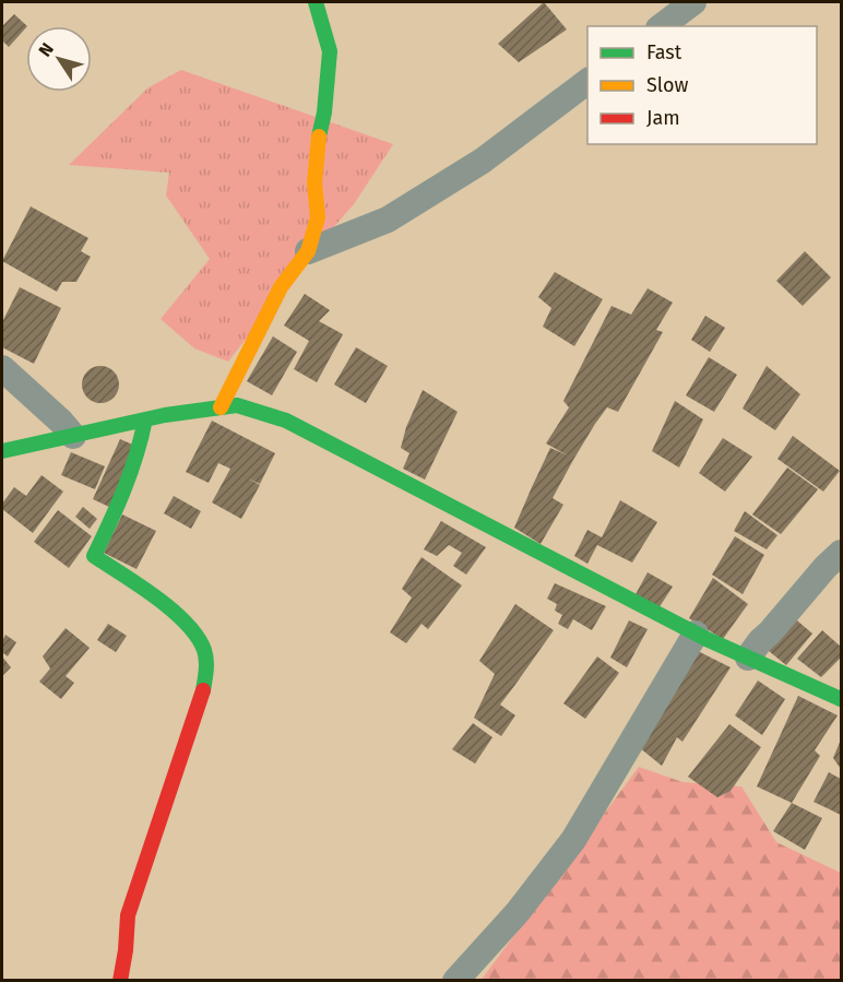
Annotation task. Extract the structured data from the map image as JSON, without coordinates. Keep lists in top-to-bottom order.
{
  "legend": ["Fast", "Slow", "Jam"],
  "north": "top left"
}
